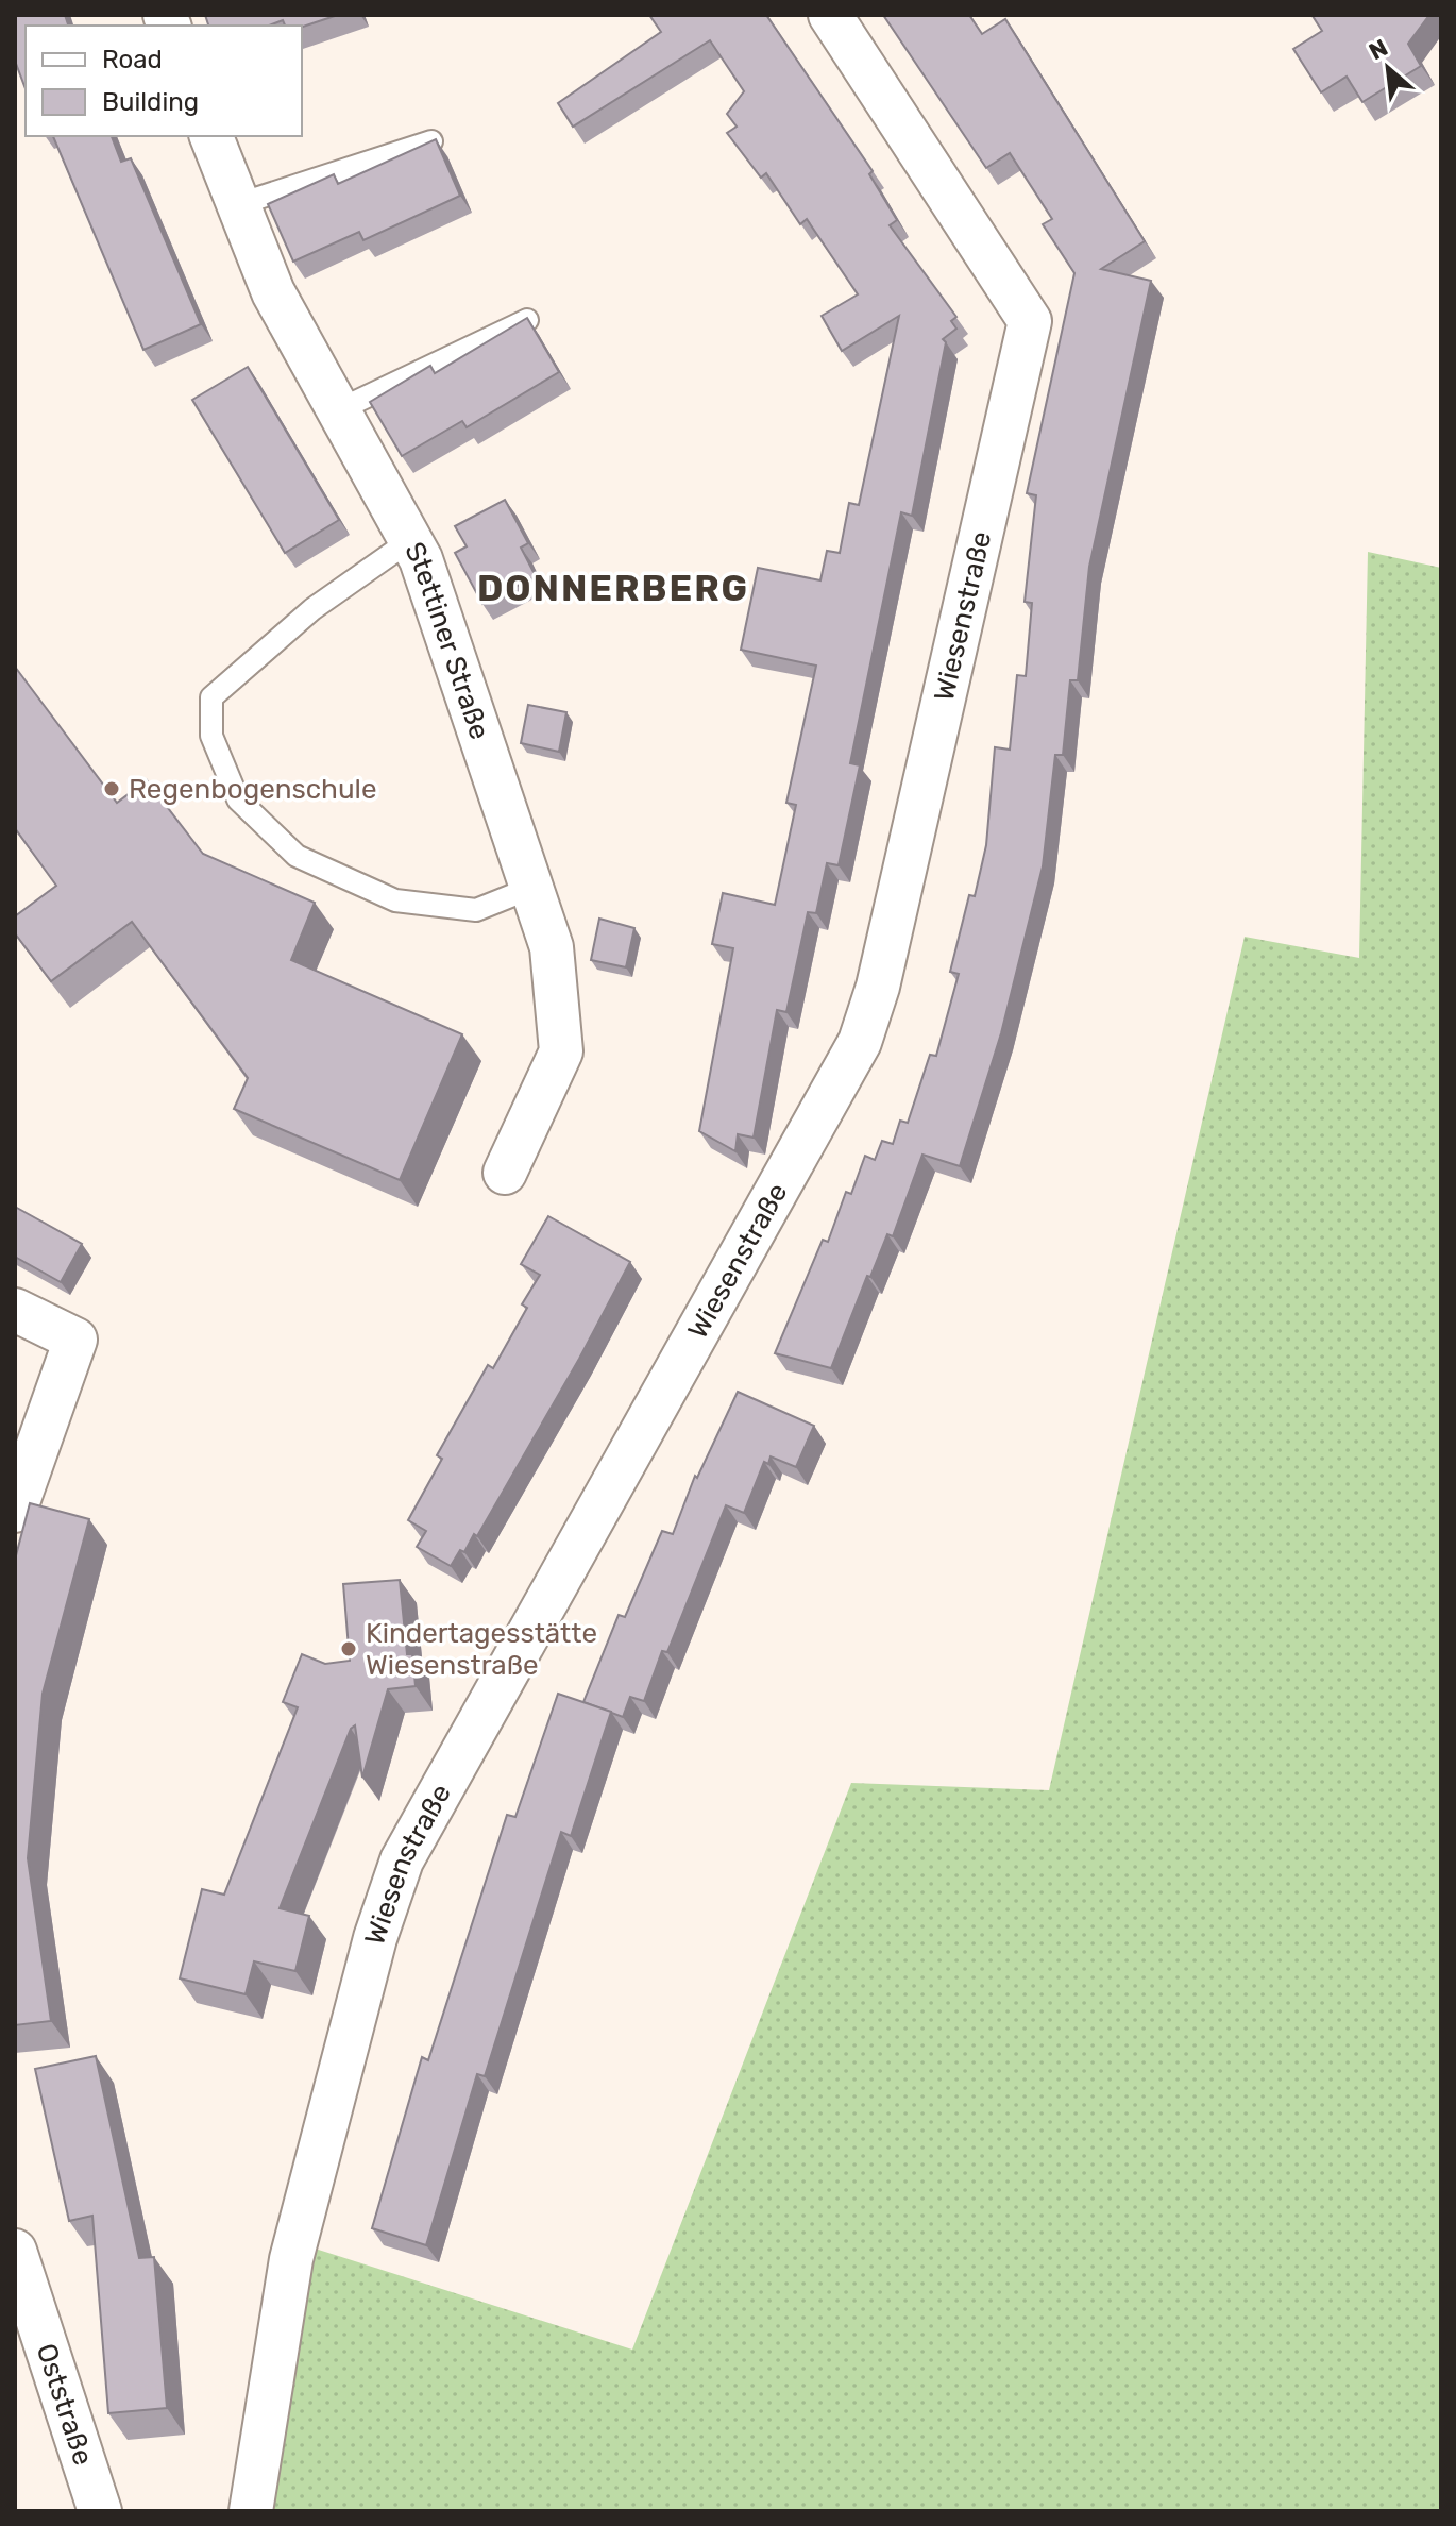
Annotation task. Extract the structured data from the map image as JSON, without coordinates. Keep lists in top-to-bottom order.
{
  "streets": {
    "street": ["Wiesenstraße", "Stettiner Straße", "Oststraße"]
  },
  "districts": ["DONNERBERG"],
  "places": ["Regenbogenschule", "Kindertagesstätte Wiesenstraße"],
  "legend": ["Road", "Building"],
  "north": "top left"
}
